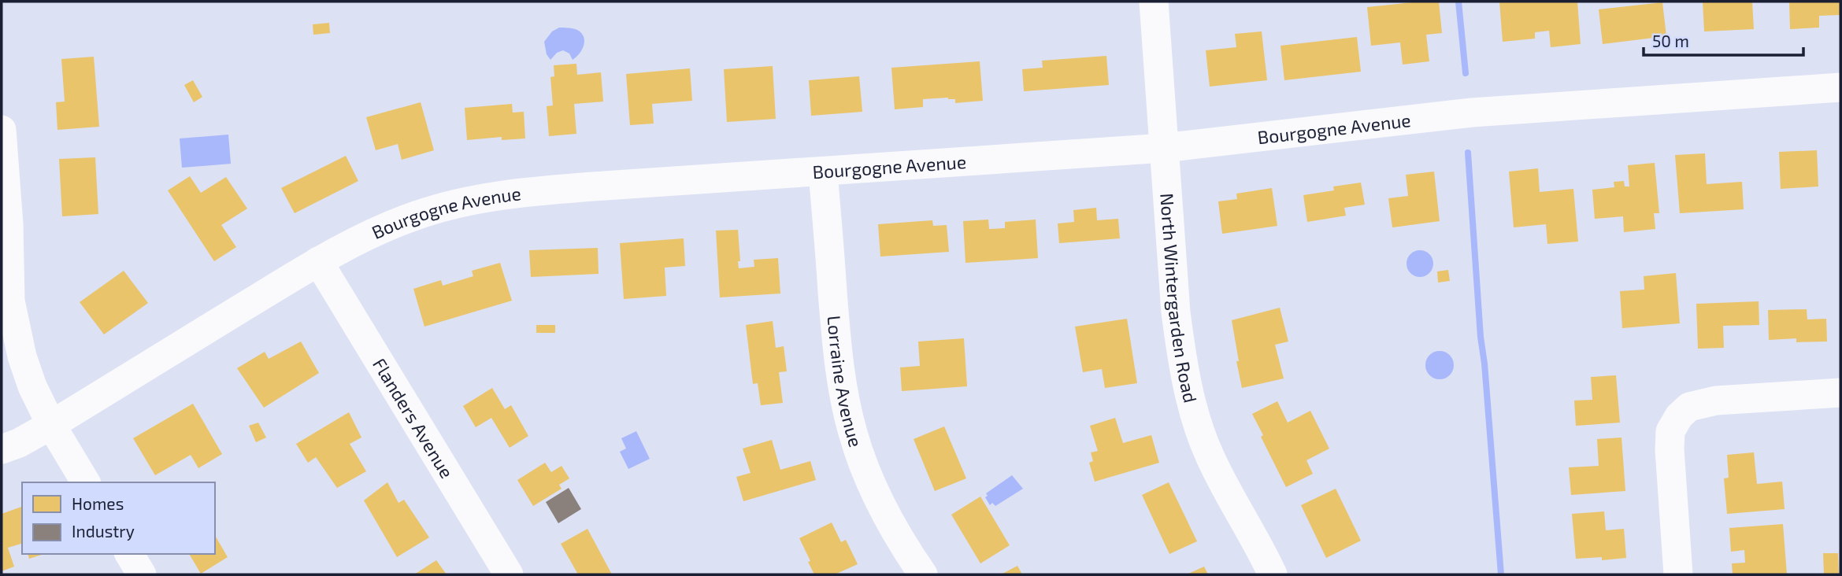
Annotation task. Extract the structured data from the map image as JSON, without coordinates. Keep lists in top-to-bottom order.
{
  "streets": {
    "street": [
      "Bourgogne Avenue",
      "North Wintergarden Road",
      "Lorraine Avenue",
      "Flanders Avenue"
    ]
  },
  "crossings": [
    ["Bourgogne Avenue", "North Wintergarden Road"],
    ["Bourgogne Avenue", "Lorraine Avenue"],
    ["Bourgogne Avenue", "Flanders Avenue"]
  ],
  "legend": ["Homes", "Industry"],
  "scale_bar": "50 m"
}
